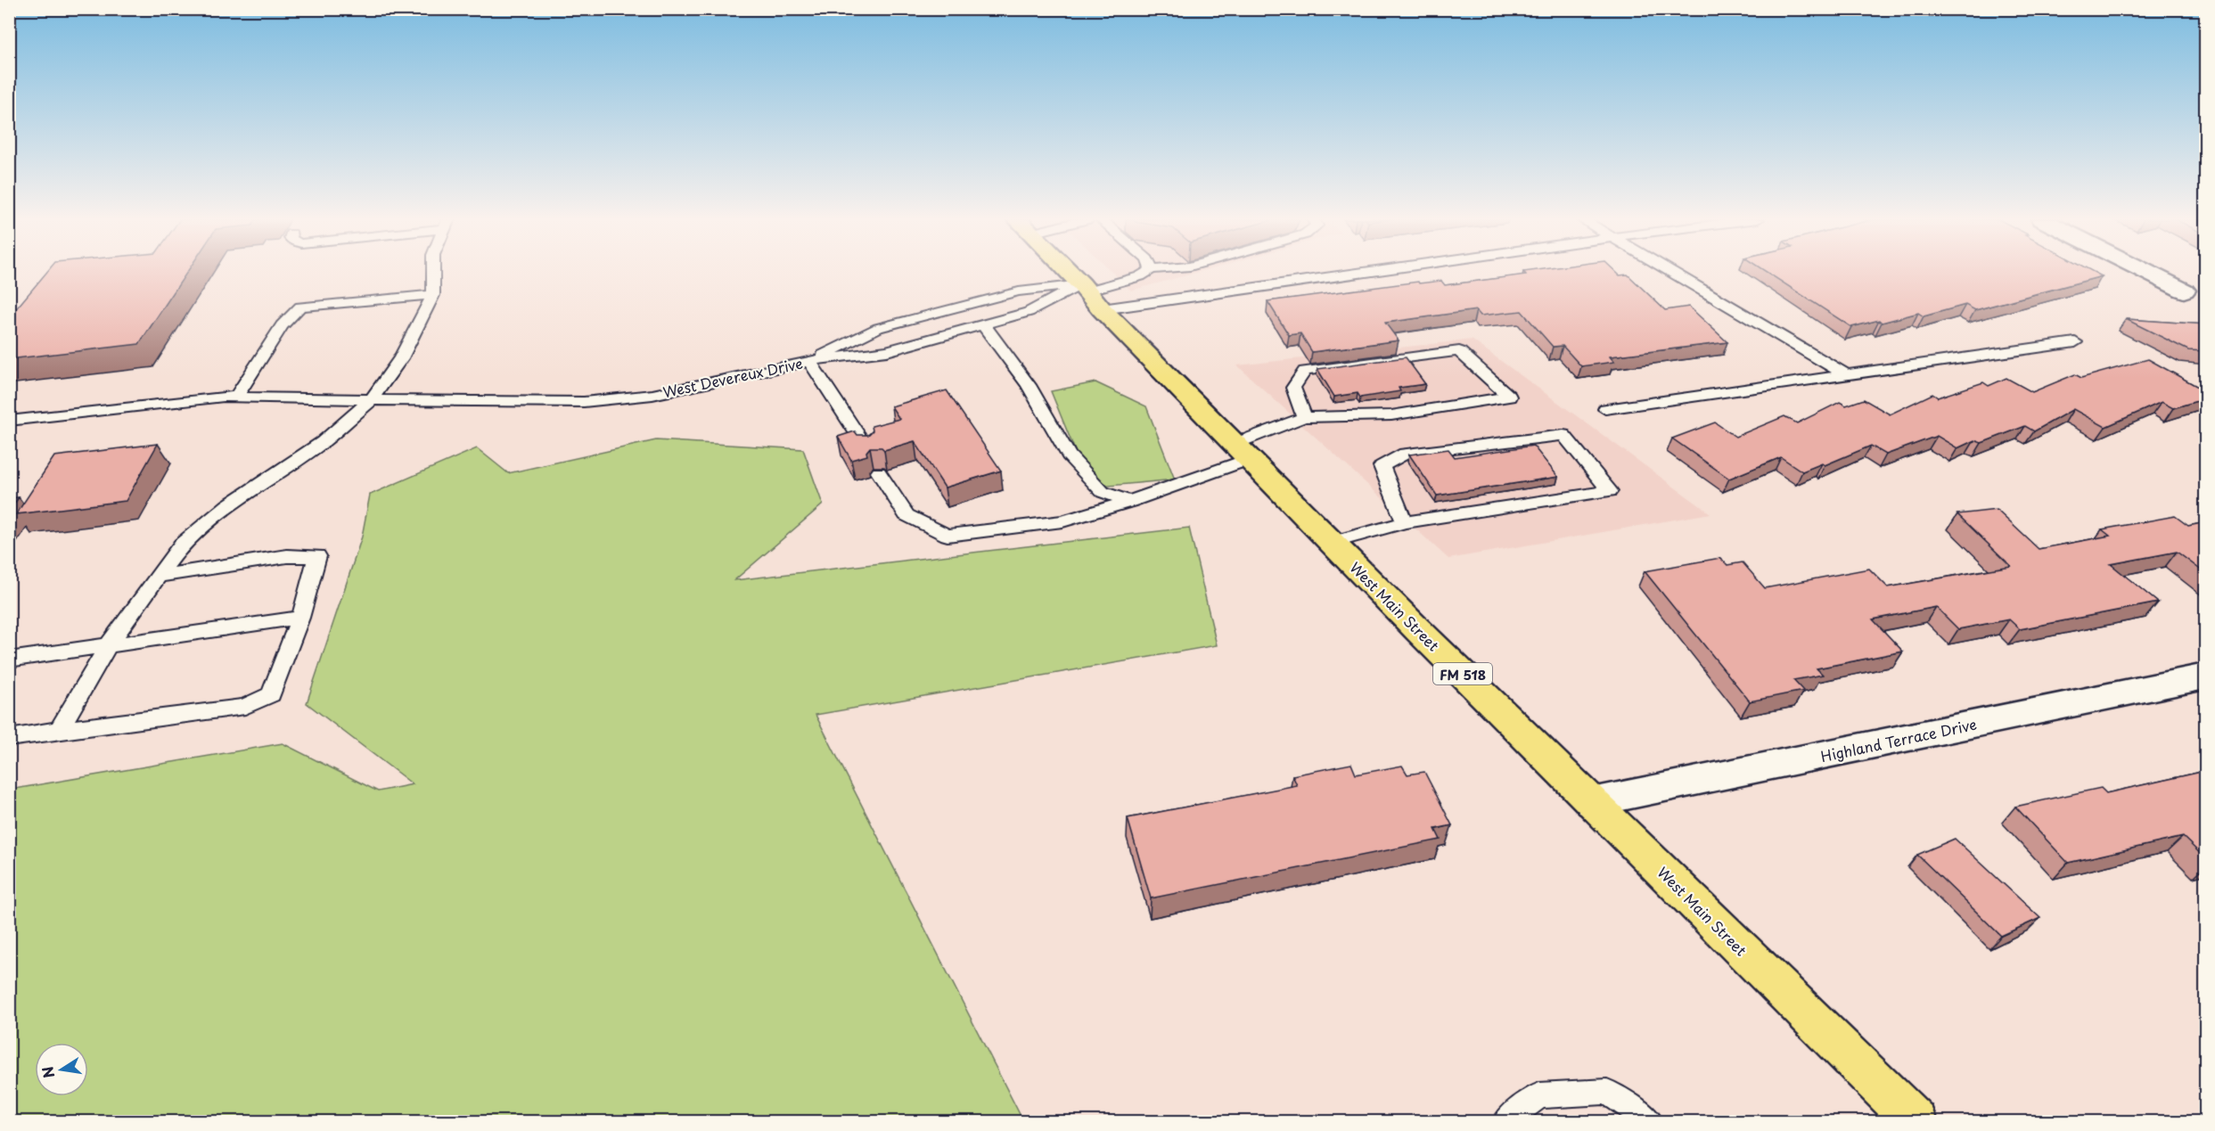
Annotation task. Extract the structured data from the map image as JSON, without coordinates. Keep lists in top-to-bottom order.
{
  "streets": {
    "main road": ["West Main Street", "FM 518"],
    "street": ["Highland Terrace Drive"],
    "lane": ["West Devereux Drive"]
  },
  "crossings": [
    ["West Devereux Drive", "West Main Street"],
    ["West Main Street", "Highland Terrace Drive"]
  ],
  "north": "left"
}
